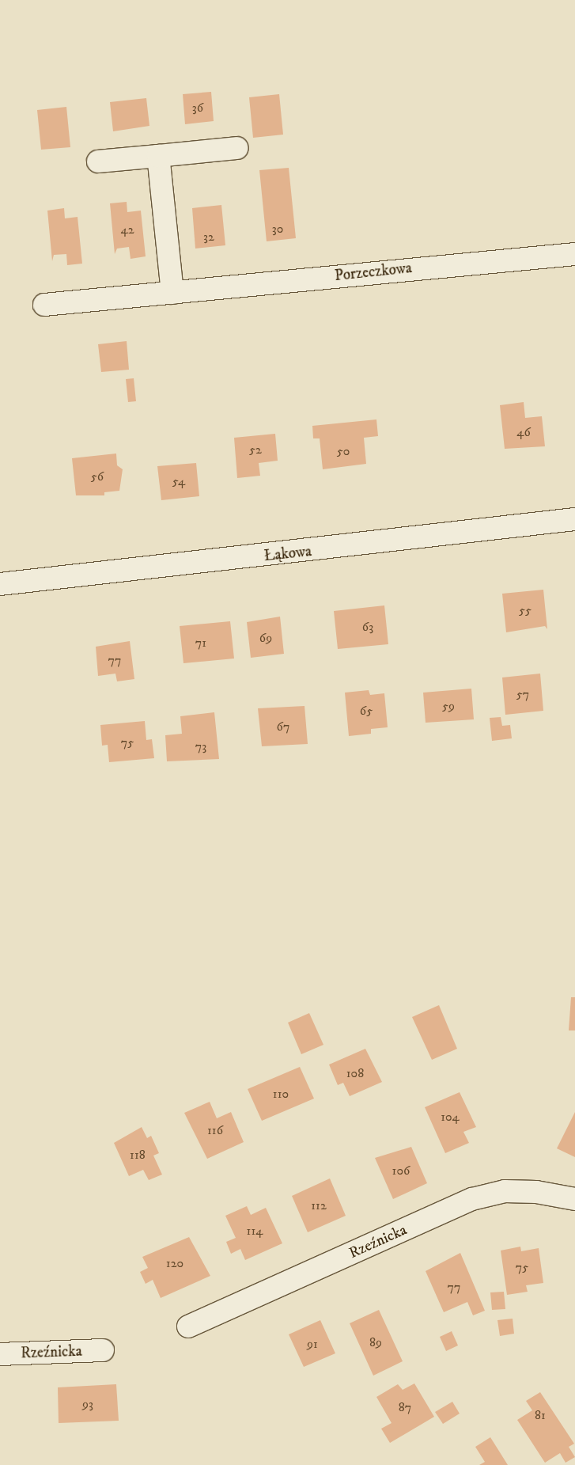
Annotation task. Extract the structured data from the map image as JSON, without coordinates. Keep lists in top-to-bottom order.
{
  "streets": {
    "street": ["Porzeczkowa", "Łąkowa", "Rzeźnicka"]
  },
  "house_numbers": [
    "36",
    "30",
    "42",
    "32",
    "46",
    "52",
    "50",
    "56",
    "54",
    "55",
    "63",
    "69",
    "71",
    "77",
    "57",
    "59",
    "65",
    "67",
    "75",
    "73",
    "108",
    "110",
    "104",
    "116",
    "118",
    "106",
    "112",
    "114",
    "120",
    "75",
    "77",
    "89",
    "91",
    "93",
    "87",
    "81"
  ]
}
